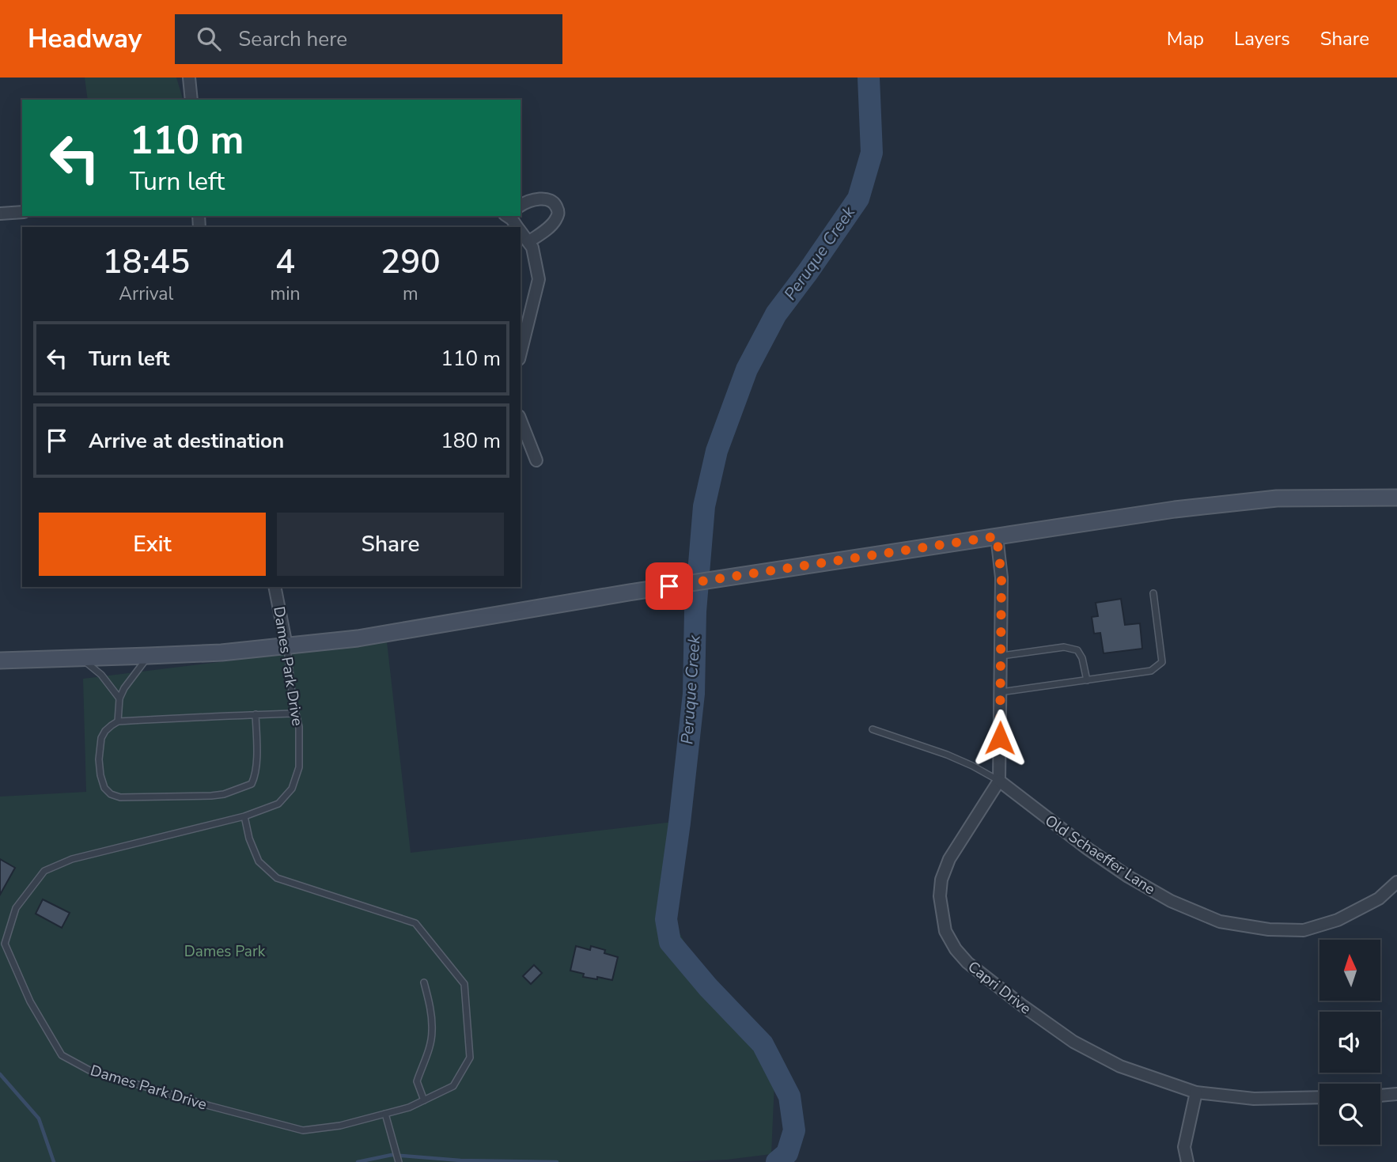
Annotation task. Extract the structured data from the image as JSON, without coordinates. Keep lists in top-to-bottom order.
{
  "streets": {
    "street": ["Dames Park Drive", "Old Schaeffer Lane", "Capri Drive"]
  },
  "crossings": [
    ["Old Schaeffer Lane", "Capri Drive"]
  ],
  "water": ["Peruque Creek"],
  "parks": ["Dames Park"],
  "north": "top",
  "page": {
    "header": "Headway",
    "search": "Search here",
    "nav": ["Map", "Layers", "Share"],
    "turn": ["110 m", "Turn left"],
    "eta": [
      "18:45",
      "Arrival",
      "4",
      "min",
      "290",
      "m"
    ],
    "list": [
      {
        "name": "Turn left",
        "value": "110 m"
      },
      {
        "name": "Arrive at destination",
        "value": "180 m"
      }
    ],
    "buttons": ["Exit", "Share"]
  }
}
